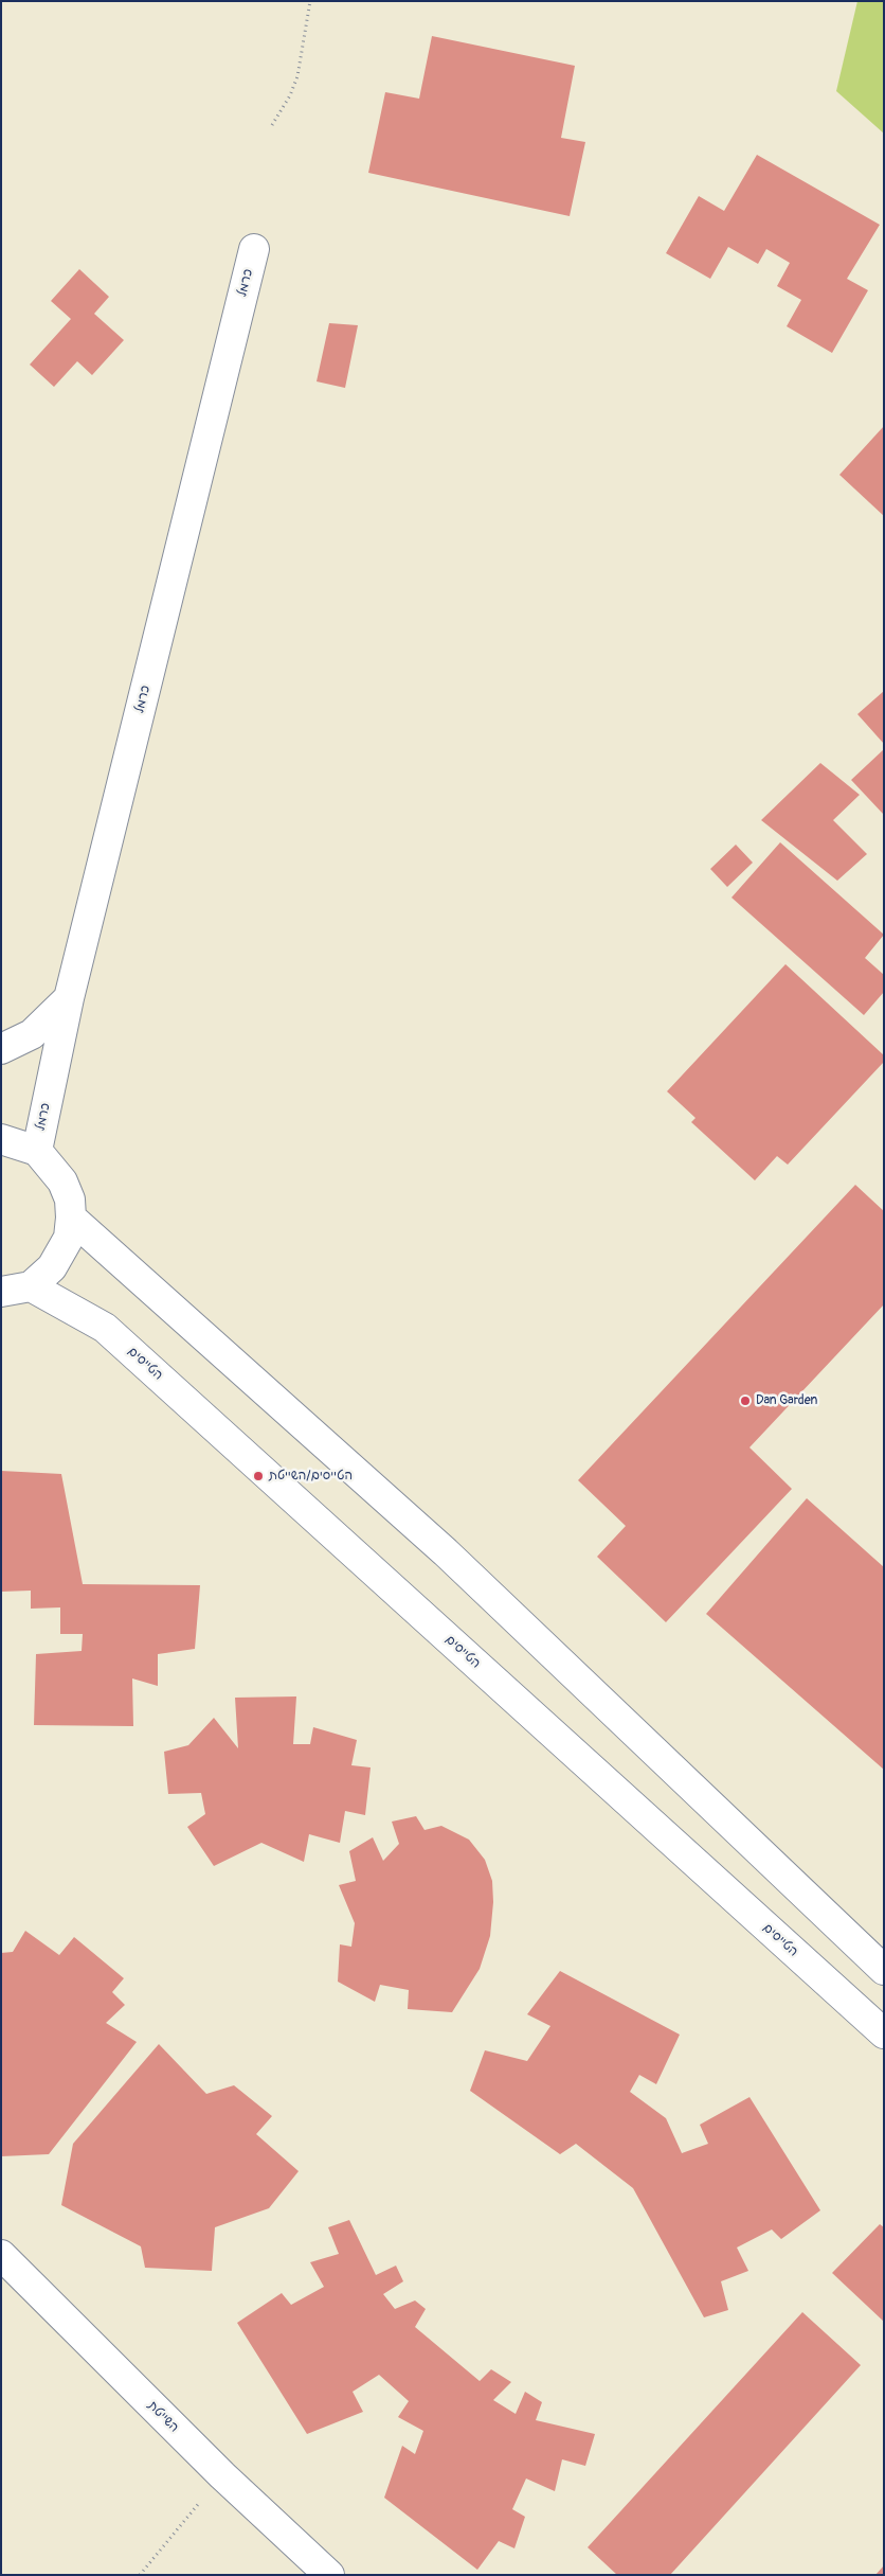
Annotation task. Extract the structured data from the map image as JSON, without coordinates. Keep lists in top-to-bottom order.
{
  "streets": {
    "street": ["כרמל", "הטייסים", "השייטת"]
  },
  "places": ["Dan Garden", "הטייסים/השייטת"]
}
